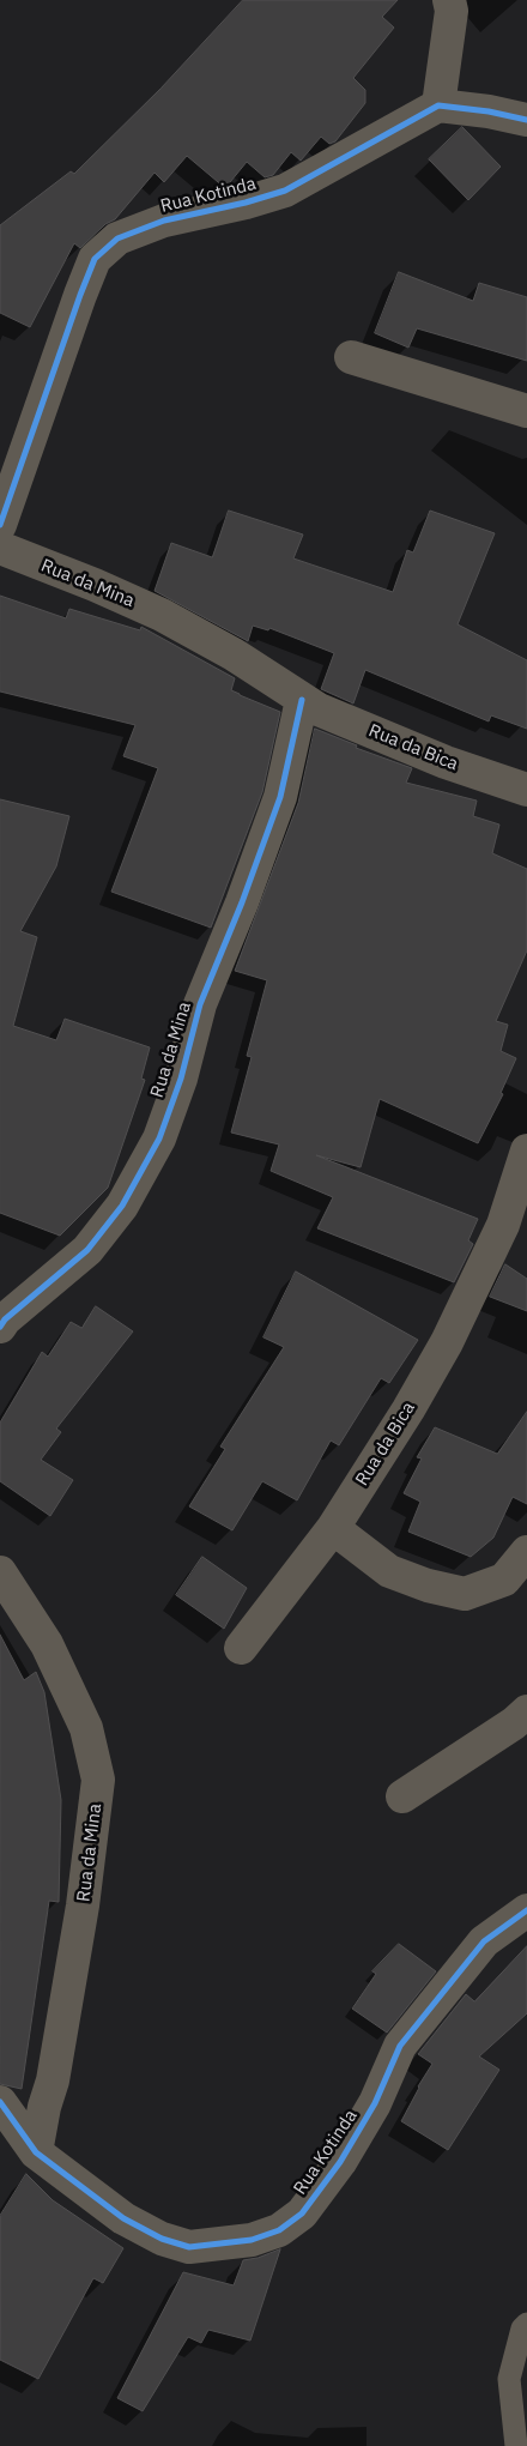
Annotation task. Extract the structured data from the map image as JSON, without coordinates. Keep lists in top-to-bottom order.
{
  "streets": {
    "street": ["Rua Kotinda", "Rua da Mina", "Rua da Bica"]
  },
  "crossings": [
    ["Rua Kotinda", "Rua da Mina"],
    ["Rua da Mina", "Rua da Bica"]
  ]
}
